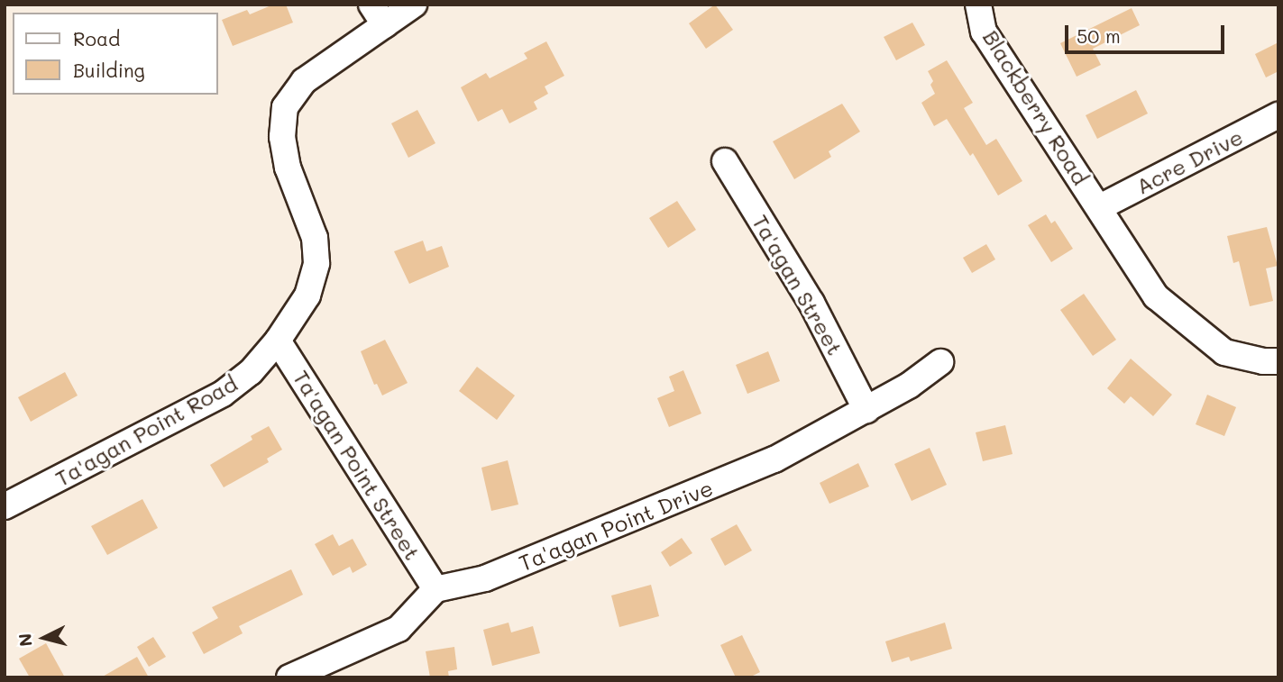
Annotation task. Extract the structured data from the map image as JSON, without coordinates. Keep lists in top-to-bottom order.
{
  "streets": {
    "street": [
      "Blackberry Road",
      "Acre Drive",
      "Ta'agan Street",
      "Ta'agan Point Road",
      "Ta'agan Point Street",
      "Ta'agan Point Drive"
    ]
  },
  "crossings": [
    ["Blackberry Road", "Acre Drive"],
    ["Ta'agan Street", "Ta'agan Point Drive"],
    ["Ta'agan Point Road", "Ta'agan Point Street"],
    ["Ta'agan Point Street", "Ta'agan Point Drive"]
  ],
  "legend": ["Road", "Building"],
  "scale_bar": "50 m",
  "north": "left"
}
